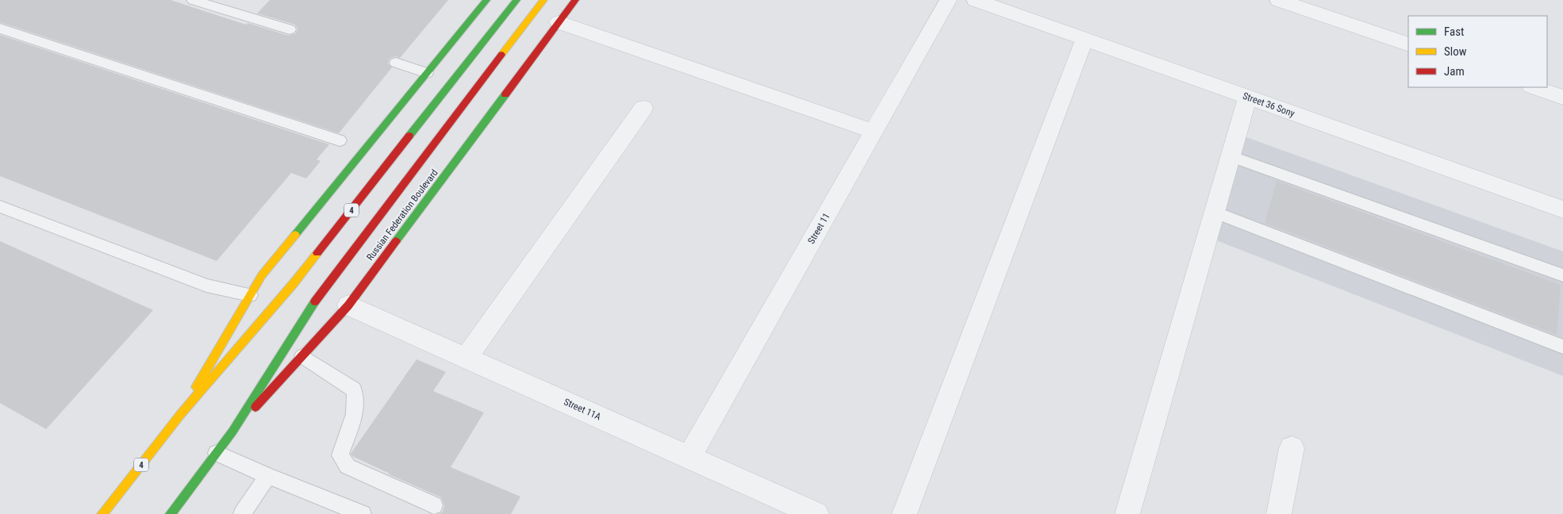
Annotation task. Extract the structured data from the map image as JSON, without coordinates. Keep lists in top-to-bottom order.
{
  "streets": {
    "main road": ["4", "Russian Federation Boulevard"],
    "street": ["Street 36 Sony", "Street 11", "Street 11A"]
  },
  "crossings": [
    ["Russian Federation Boulevard", "Street 11A"],
    ["Street 11", "Street 11A"]
  ],
  "legend": ["Fast", "Slow", "Jam"]
}
